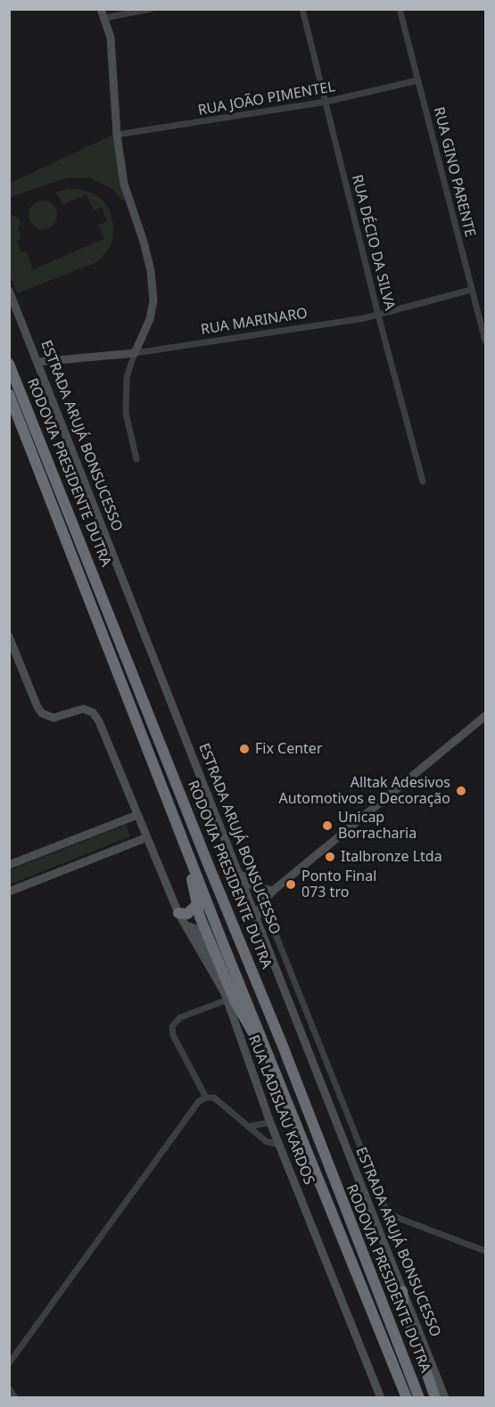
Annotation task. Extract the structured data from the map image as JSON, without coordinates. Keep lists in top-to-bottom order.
{
  "streets": {
    "highway": ["RODOVIA PRESIDENTE DUTRA"],
    "street": [
      "RUA JOÃO PIMENTEL",
      "RUA GINO PARENTE",
      "RUA DÉCIO DA SILVA",
      "RUA MARINARO",
      "ESTRADA ARUJÁ BONSUCESSO",
      "RUA LADISLAU KARDOS"
    ]
  },
  "crossings": [
    ["RUA JOÃO PIMENTEL", "RUA GINO PARENTE"],
    ["RUA JOÃO PIMENTEL", "RUA DÉCIO DA SILVA"],
    ["RUA GINO PARENTE", "RUA MARINARO"],
    ["RUA DÉCIO DA SILVA", "RUA MARINARO"],
    ["RUA MARINARO", "ESTRADA ARUJÁ BONSUCESSO"]
  ],
  "places": [
    "Fix Center",
    "Alltak Adesivos Automotivos e Decoração",
    "Unicap Borracharia",
    "Italbronze Ltda",
    "Ponto Final 073 tro"
  ]
}
